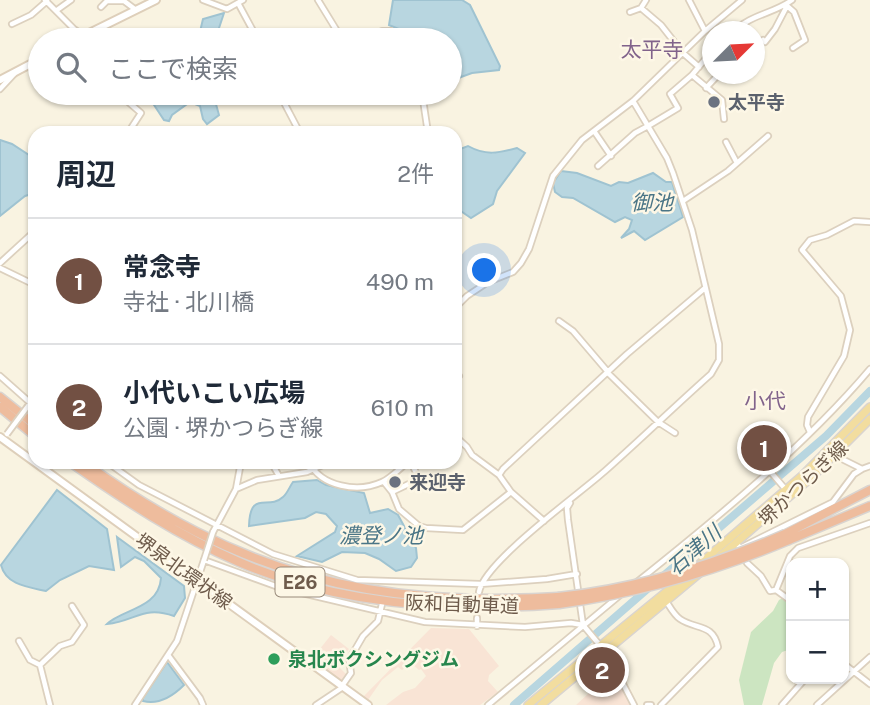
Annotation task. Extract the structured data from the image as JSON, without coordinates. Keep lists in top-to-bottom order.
{
  "streets": {
    "highway": ["E26", "阪和自動車道"],
    "main road": ["堺かつらぎ線", "堺泉北環状線"]
  },
  "districts": ["太平寺", "小代"],
  "water": ["御池", "濃登ノ池", "石津川"],
  "places": ["太平寺", "来迎寺", "泉北ボクシングジム"],
  "north": "top right",
  "page": {
    "search": "ここで検索",
    "heading": ["周辺", "2件"],
    "list": [
      {
        "mark": "1",
        "name": "常念寺",
        "note": "寺社 · 北川橋",
        "value": "490 m"
      },
      {
        "mark": "2",
        "name": "小代いこい広場",
        "note": "公園 · 堺かつらぎ線",
        "value": "610 m"
      }
    ],
    "pins": ["1", "2"],
    "map_buttons": ["+", "−"]
  }
}
